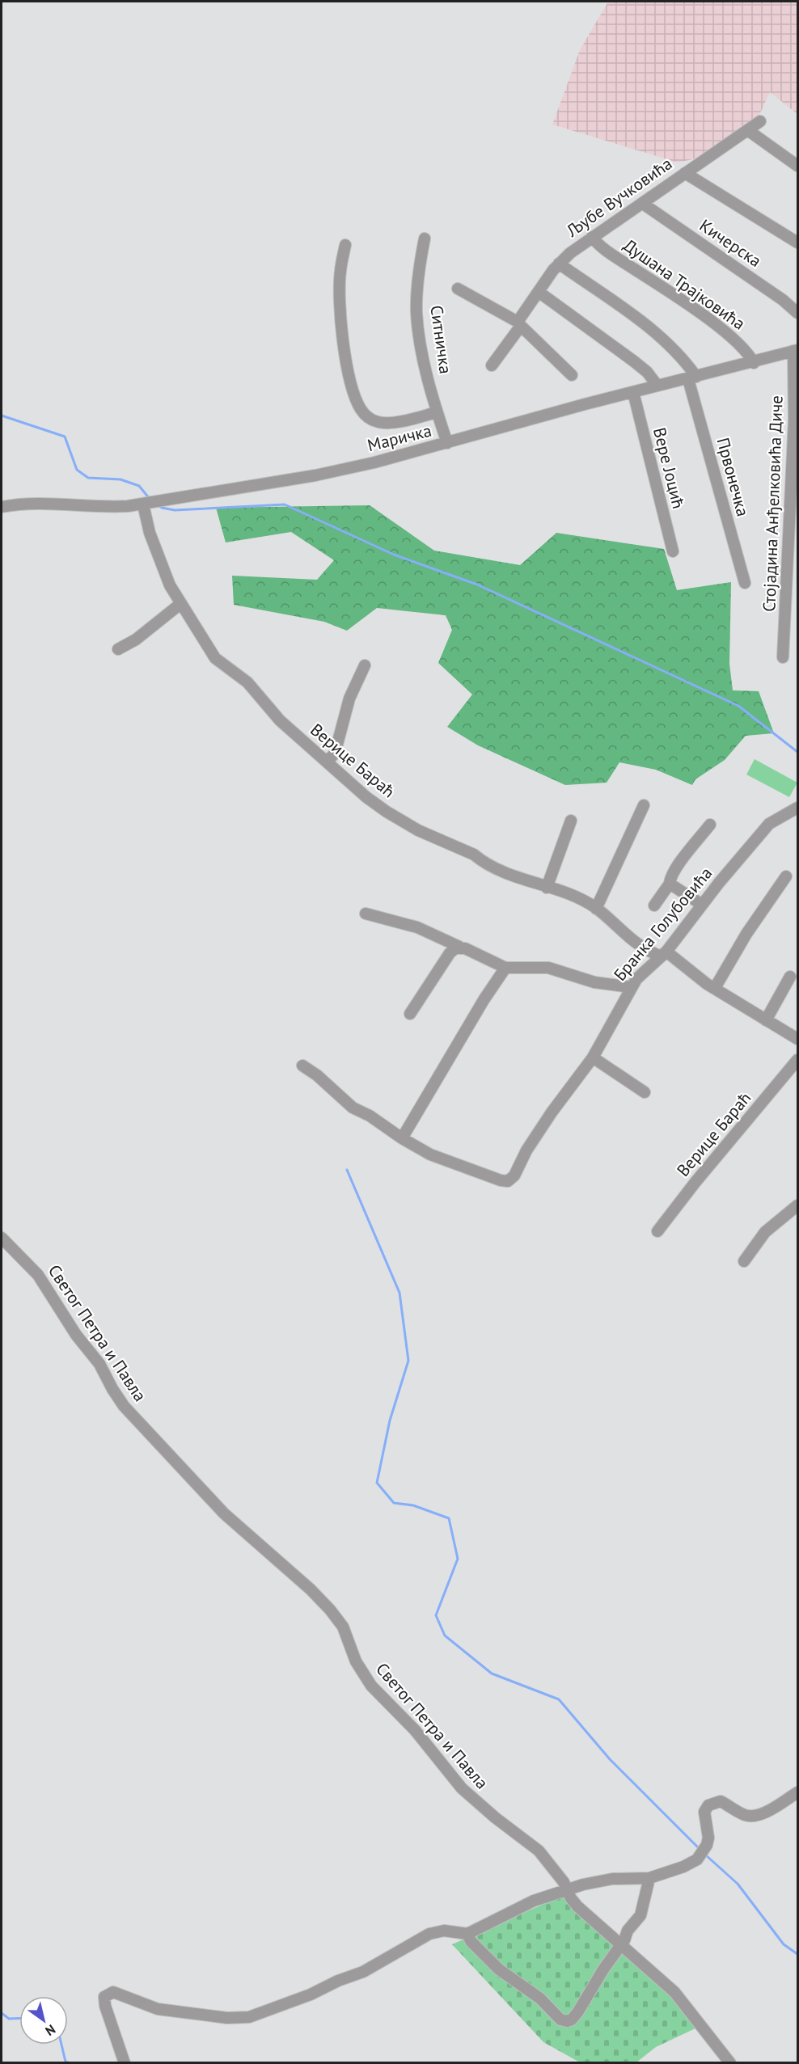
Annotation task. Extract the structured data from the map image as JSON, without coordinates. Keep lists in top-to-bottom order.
{
  "streets": {
    "street": [
      "Љубе Вучковића",
      "Кичерска",
      "Душана Трајковића",
      "Ситничка",
      "Маричка",
      "Вере Јоцић",
      "Првонечка",
      "Стојадина Анђелковића Диче",
      "Верице Бараћ",
      "Бранка Голубовића",
      "Светог Петра и Павла"
    ]
  },
  "crossings": [
    ["Љубе Вучковића", "Кичерска"],
    ["Љубе Вучковића", "Душана Трајковића"],
    ["Душана Трајковића", "Маричка"],
    ["Ситничка", "Маричка"],
    ["Маричка", "Вере Јоцић"],
    ["Маричка", "Првонечка"],
    ["Маричка", "Стојадина Анђелковића Диче"],
    ["Маричка", "Верице Бараћ"],
    ["Верице Бараћ", "Бранка Голубовића"]
  ],
  "north": "bottom right"
}
